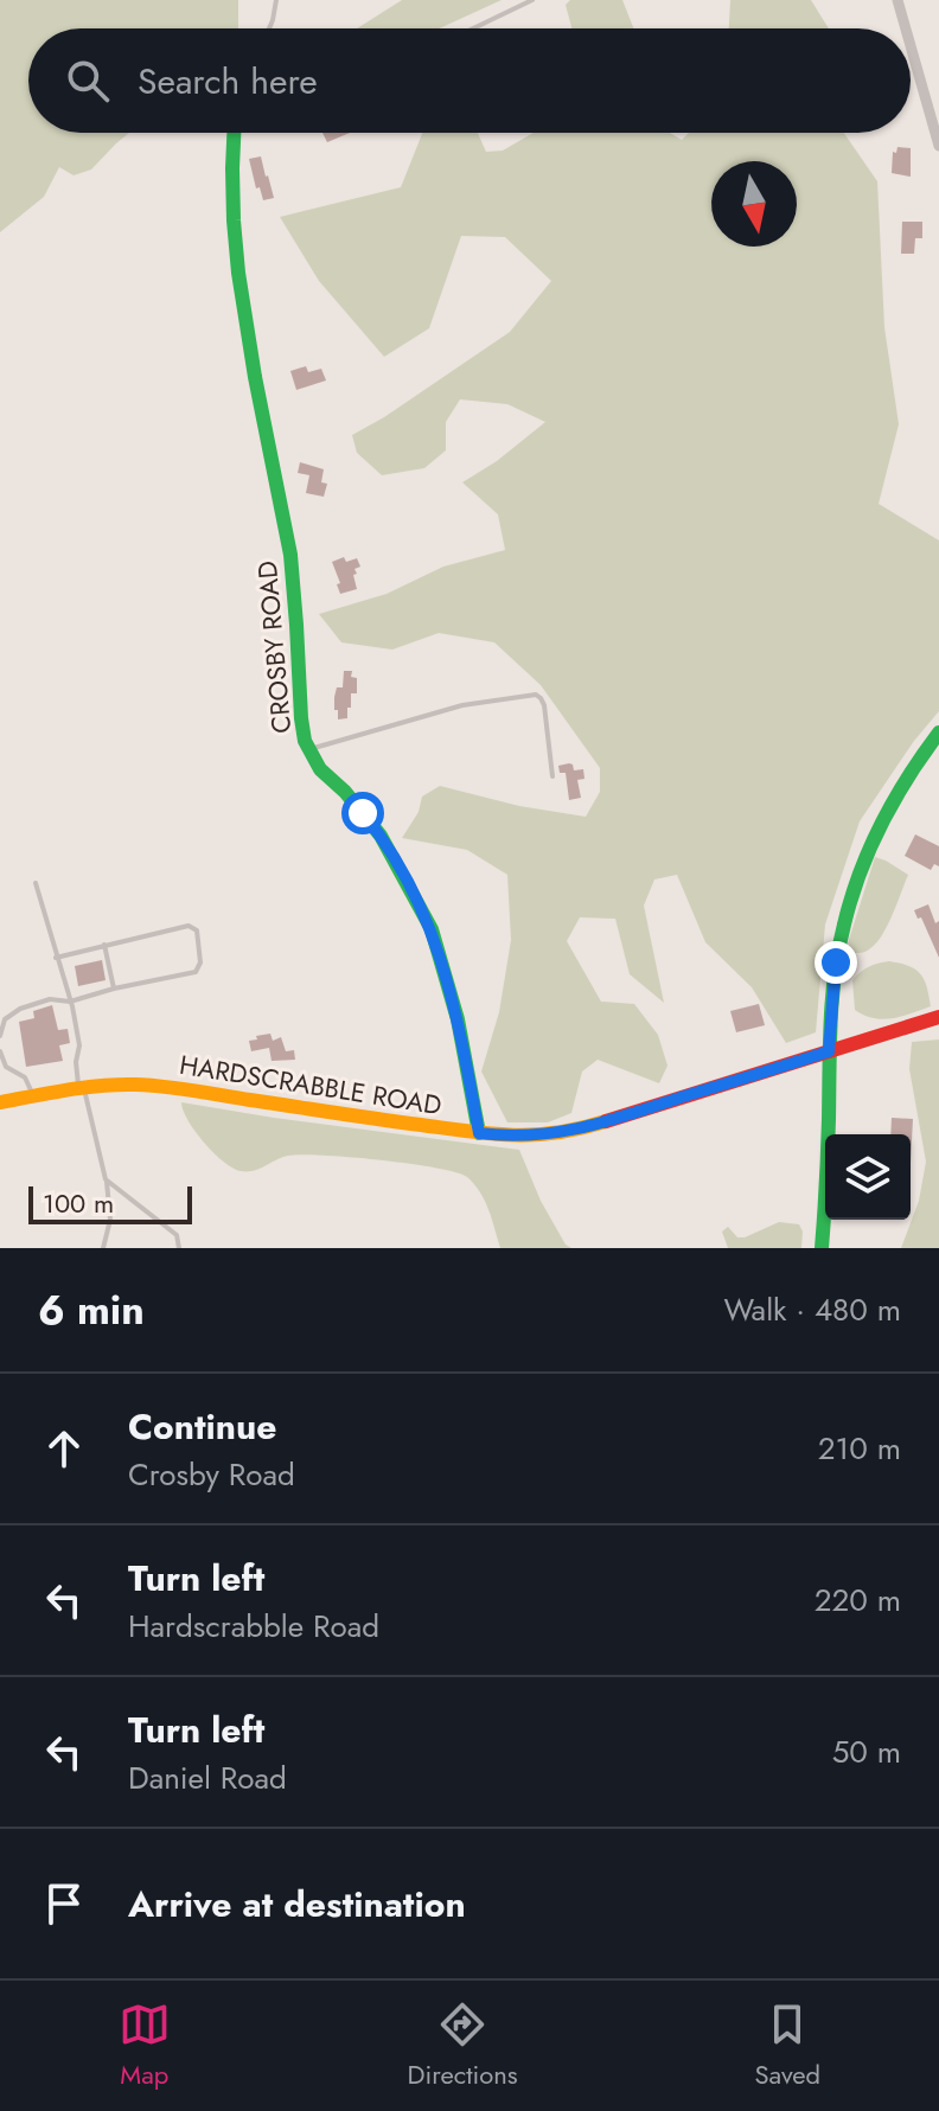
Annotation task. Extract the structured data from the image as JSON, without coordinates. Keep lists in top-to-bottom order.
{
  "streets": {
    "street": ["CROSBY ROAD", "HARDSCRABBLE ROAD"]
  },
  "crossings": [
    ["CROSBY ROAD", "HARDSCRABBLE ROAD"]
  ],
  "scale_bar": "100 m",
  "north": "bottom",
  "page": {
    "search": "Search here",
    "scale": "100 m",
    "heading": ["6 min", "Walk · 480 m"],
    "list": [
      ["Continue", "Crosby Road", "210 m"],
      ["Turn left", "Hardscrabble Road", "220 m"],
      ["Turn left", "Daniel Road", "50 m"],
      "Arrive at destination"
    ],
    "nav": ["Map", "Directions", "Saved"]
  }
}
